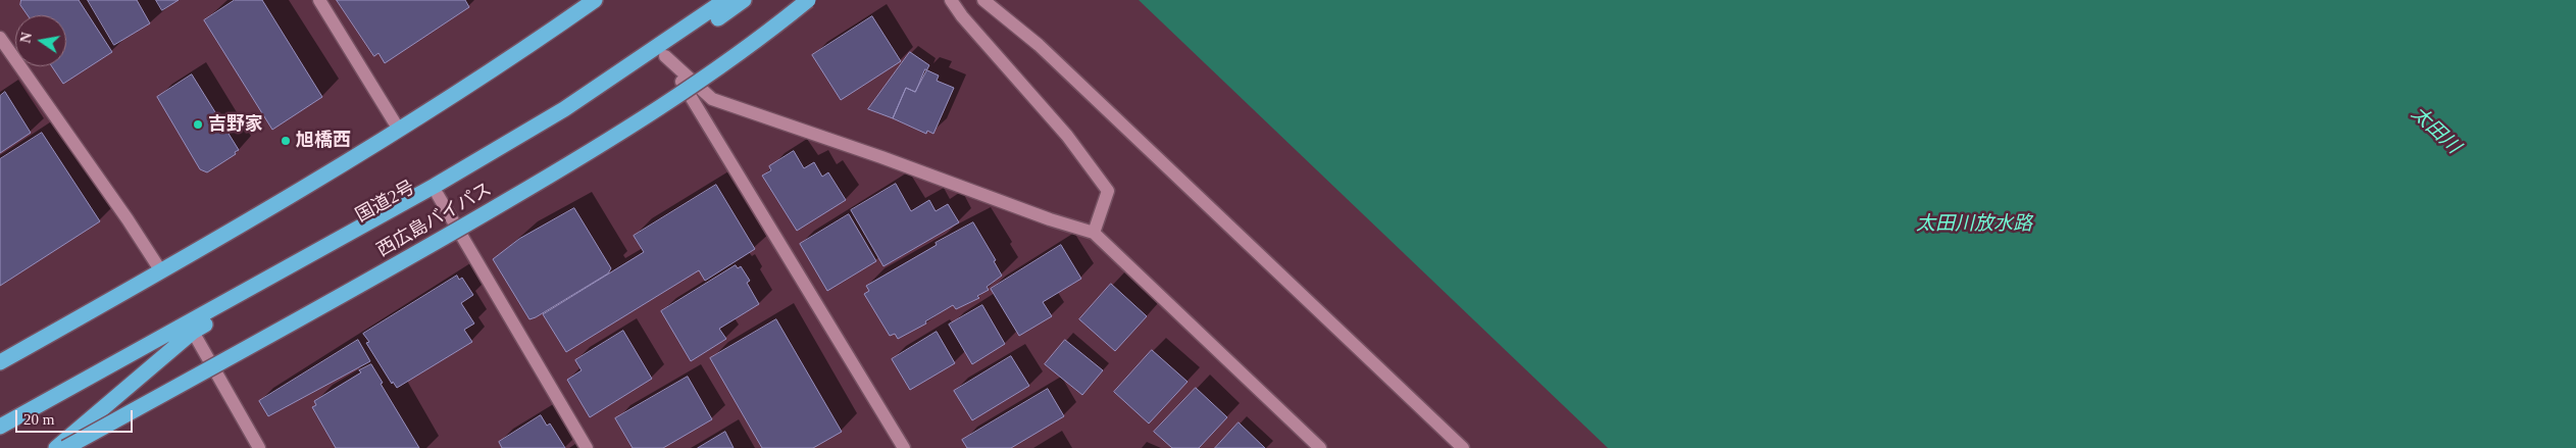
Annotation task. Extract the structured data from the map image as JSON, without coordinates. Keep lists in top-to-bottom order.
{
  "streets": {
    "highway": ["国道2号", "西広島バイパス"]
  },
  "water": ["太田川", "太田川放水路"],
  "places": ["吉野家", "旭橋西"],
  "scale_bar": "20 m",
  "north": "left"
}
